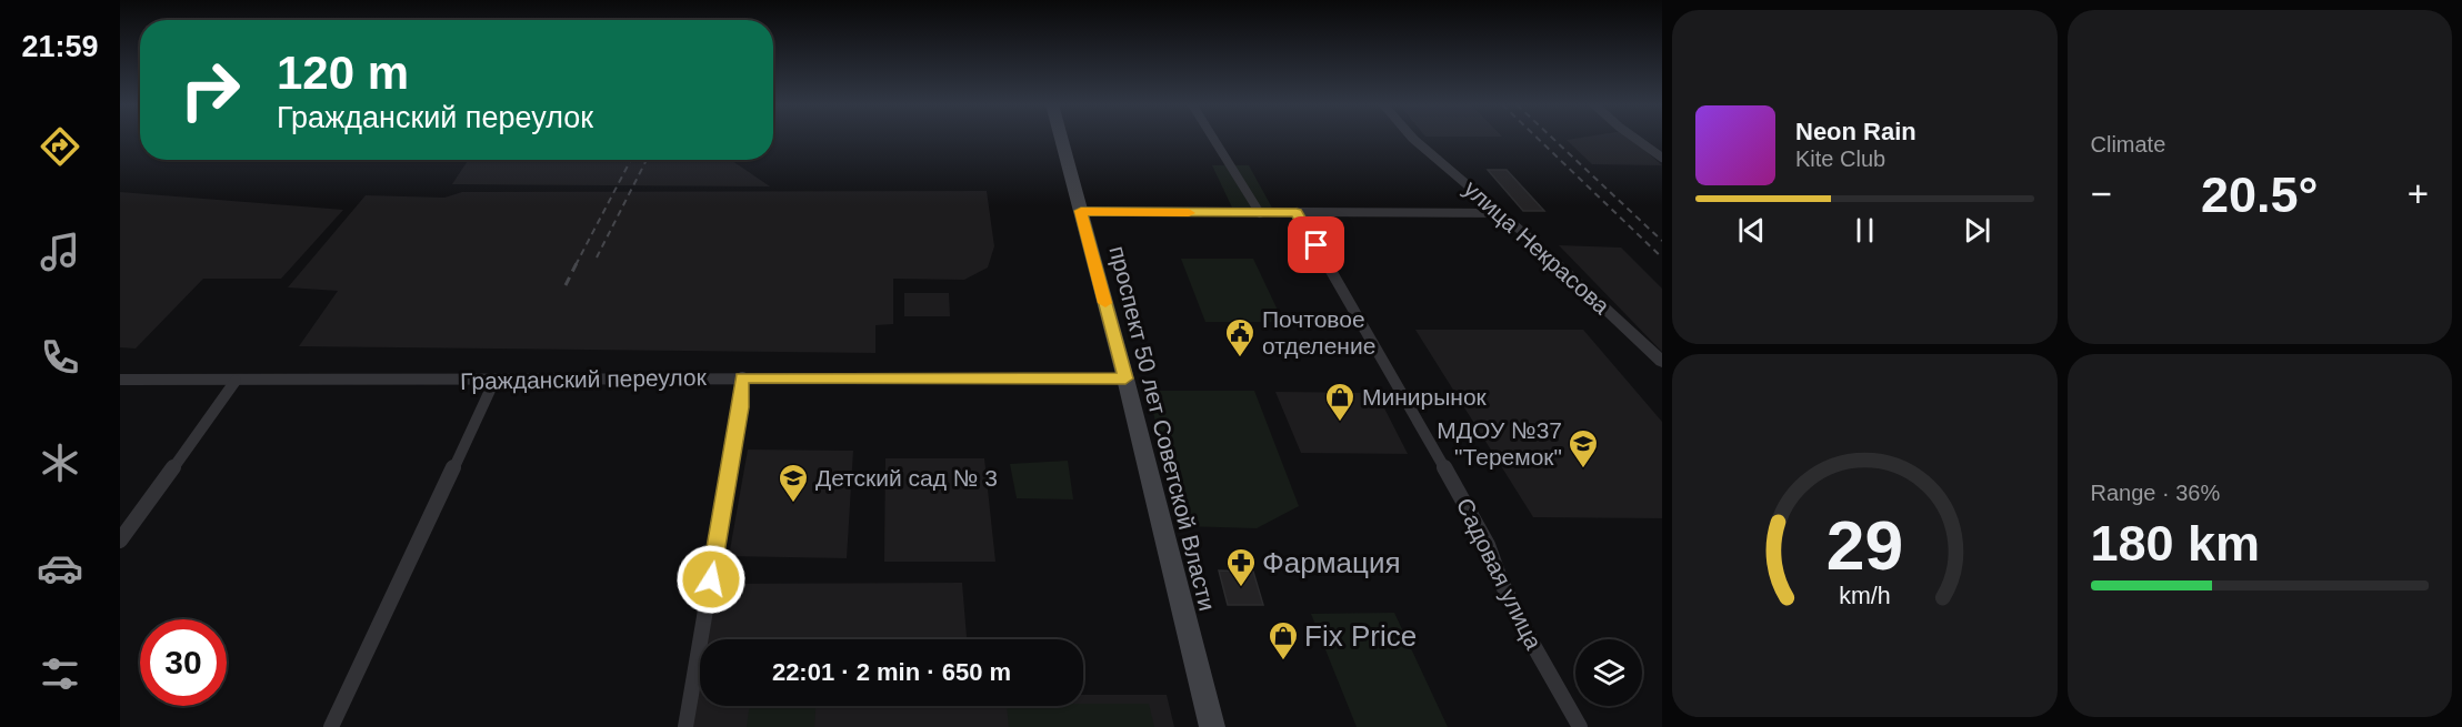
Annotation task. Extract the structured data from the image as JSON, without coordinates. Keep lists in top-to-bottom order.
{
  "streets": {
    "main road": ["проспект 50 лет Советской Власти"],
    "street": ["улица Некрасова", "Гражданский переулок", "Садовая улица"]
  },
  "crossings": [
    ["Гражданский переулок", "проспект 50 лет Советской Власти"]
  ],
  "places": {
    "public building": ["Почтовое отделение"],
    "shop": ["Минирынок", "Fix Price"],
    "school or university": ["МДОУ №37 \"Теремок\"", "Детский сад № 3"],
    "pharmacy": ["Фармация"]
  },
  "page": {
    "tabs": "21:59",
    "tile": [
      "Climate",
      ["Range · 36%", "180 km"]
    ],
    "turn": ["120 m", "Гражданский переулок"],
    "song": ["Neon Rain", "Kite Club"],
    "heat": ["−", "20.5°", "+"],
    "limit": "30",
    "trip": "22:01 · 2 min · 650 m",
    "gauge": ["29", "km/h"]
  }
}
